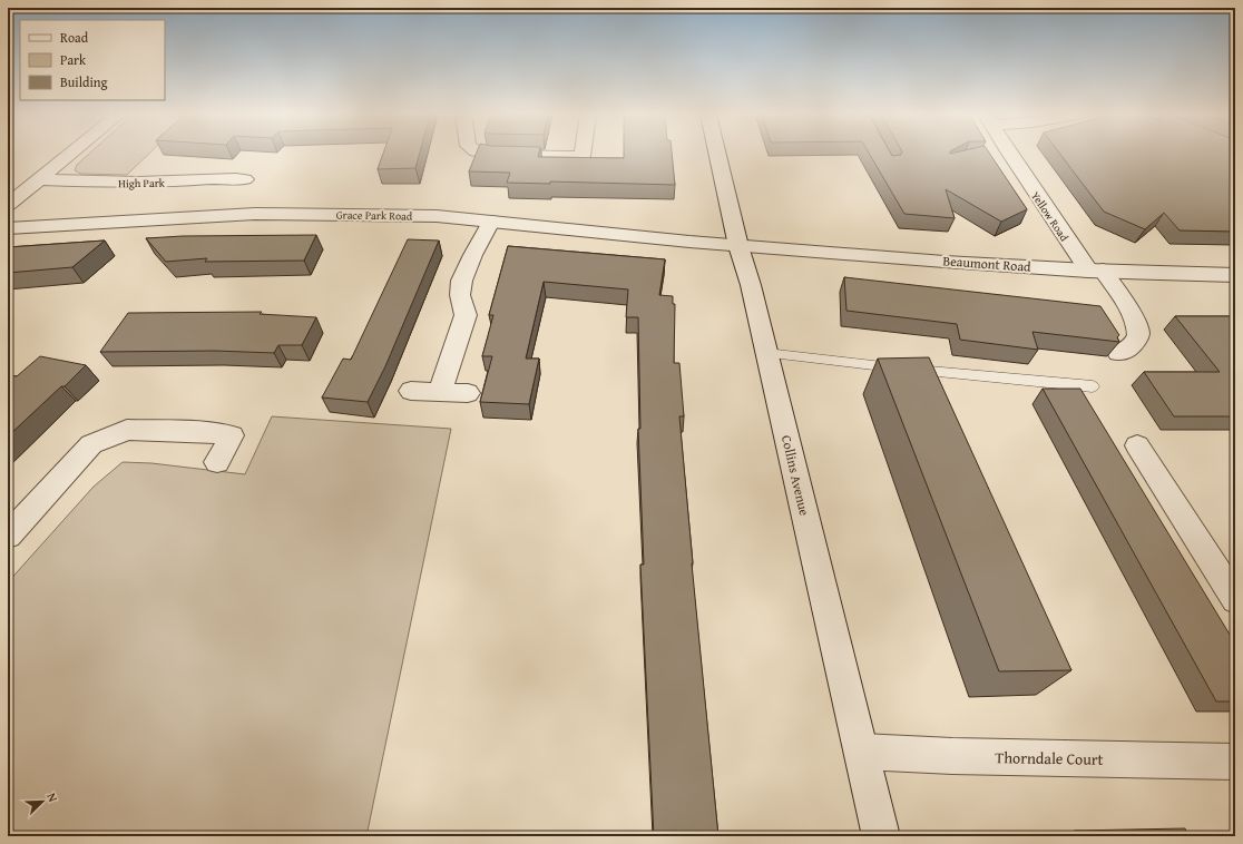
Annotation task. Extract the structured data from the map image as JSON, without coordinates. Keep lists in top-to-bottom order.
{
  "streets": {
    "street": [
      "High Park",
      "Grace Park Road",
      "Yellow Road",
      "Beaumont Road",
      "Collins Avenue",
      "Thorndale Court"
    ]
  },
  "crossings": [
    ["Grace Park Road", "Beaumont Road"],
    ["Grace Park Road", "Collins Avenue"],
    ["Yellow Road", "Beaumont Road"],
    ["Beaumont Road", "Collins Avenue"],
    ["Collins Avenue", "Thorndale Court"]
  ],
  "legend": ["Road", "Park", "Building"],
  "north": "top right"
}
